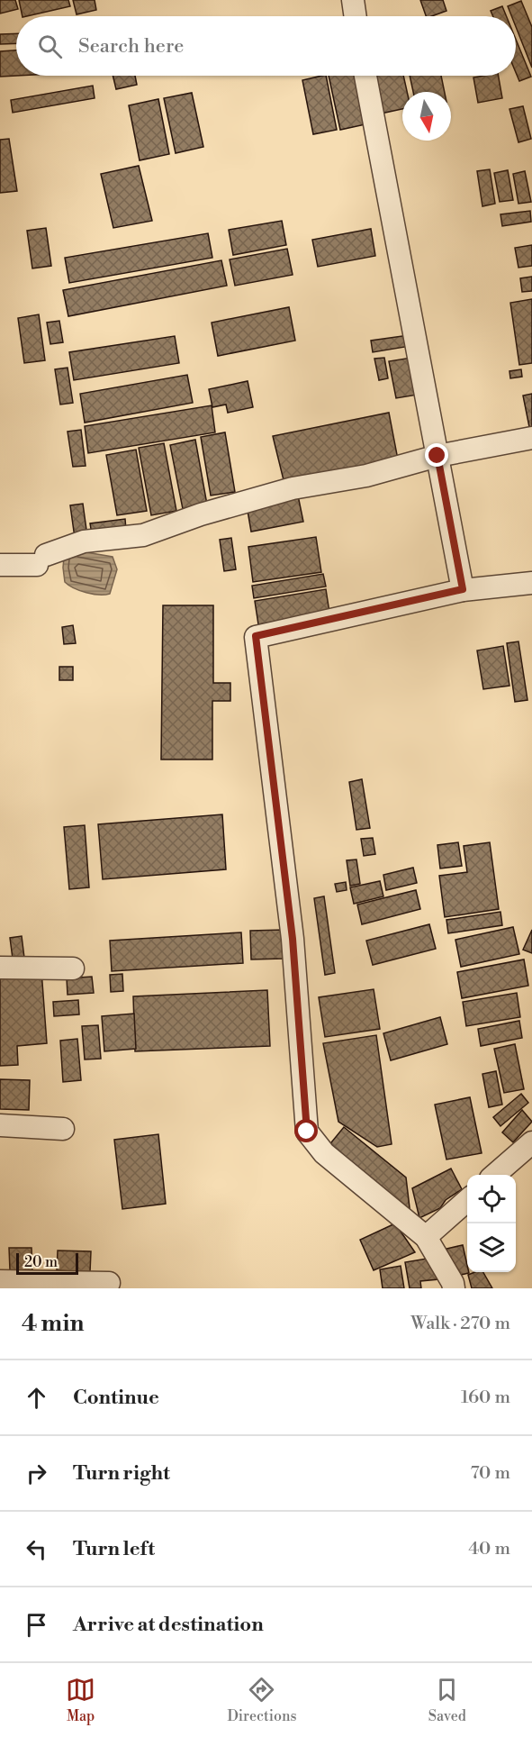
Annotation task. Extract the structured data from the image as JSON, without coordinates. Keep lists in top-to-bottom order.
{
  "scale_bar": "20 m",
  "north": "bottom",
  "page": {
    "search": "Search here",
    "scale": "20 m",
    "heading": ["4 min", "Walk · 270 m"],
    "list": [
      ["Continue", "160 m"],
      ["Turn right", "70 m"],
      ["Turn left", "40 m"],
      "Arrive at destination"
    ],
    "nav": ["Map", "Directions", "Saved"]
  }
}
